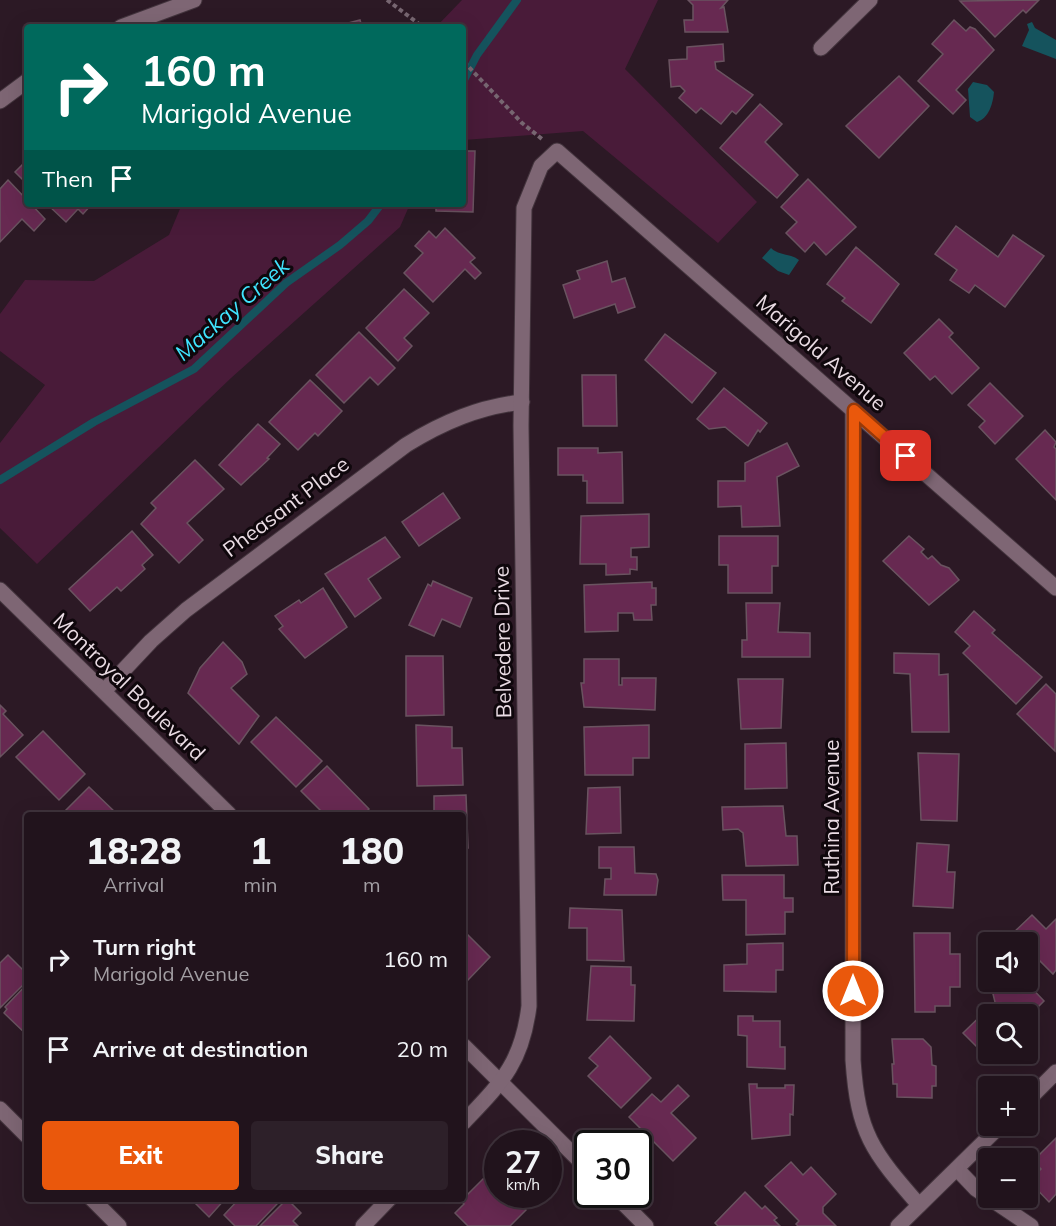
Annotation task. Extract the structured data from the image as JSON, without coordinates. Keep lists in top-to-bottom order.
{
  "streets": {
    "street": [
      "Marigold Avenue",
      "Pheasant Place",
      "Belvedere Drive",
      "Montroyal Boulevard",
      "Ruthina Avenue"
    ]
  },
  "crossings": [
    ["Marigold Avenue", "Belvedere Drive"],
    ["Marigold Avenue", "Ruthina Avenue"],
    ["Pheasant Place", "Belvedere Drive"],
    ["Pheasant Place", "Montroyal Boulevard"]
  ],
  "water": ["Mackay Creek"],
  "page": {
    "turn": ["160 m", "Marigold Avenue"],
    "then": "Then",
    "eta": [
      "18:28",
      "Arrival",
      "1",
      "min",
      "180",
      "m"
    ],
    "list": [
      {
        "name": "Turn right",
        "note": "Marigold Avenue",
        "value": "160 m"
      },
      {
        "name": "Arrive at destination",
        "value": "20 m"
      }
    ],
    "map_buttons": ["+", "−"],
    "buttons": ["Exit", "Share"],
    "speed": "27 km/h",
    "limit": "30"
  }
}
